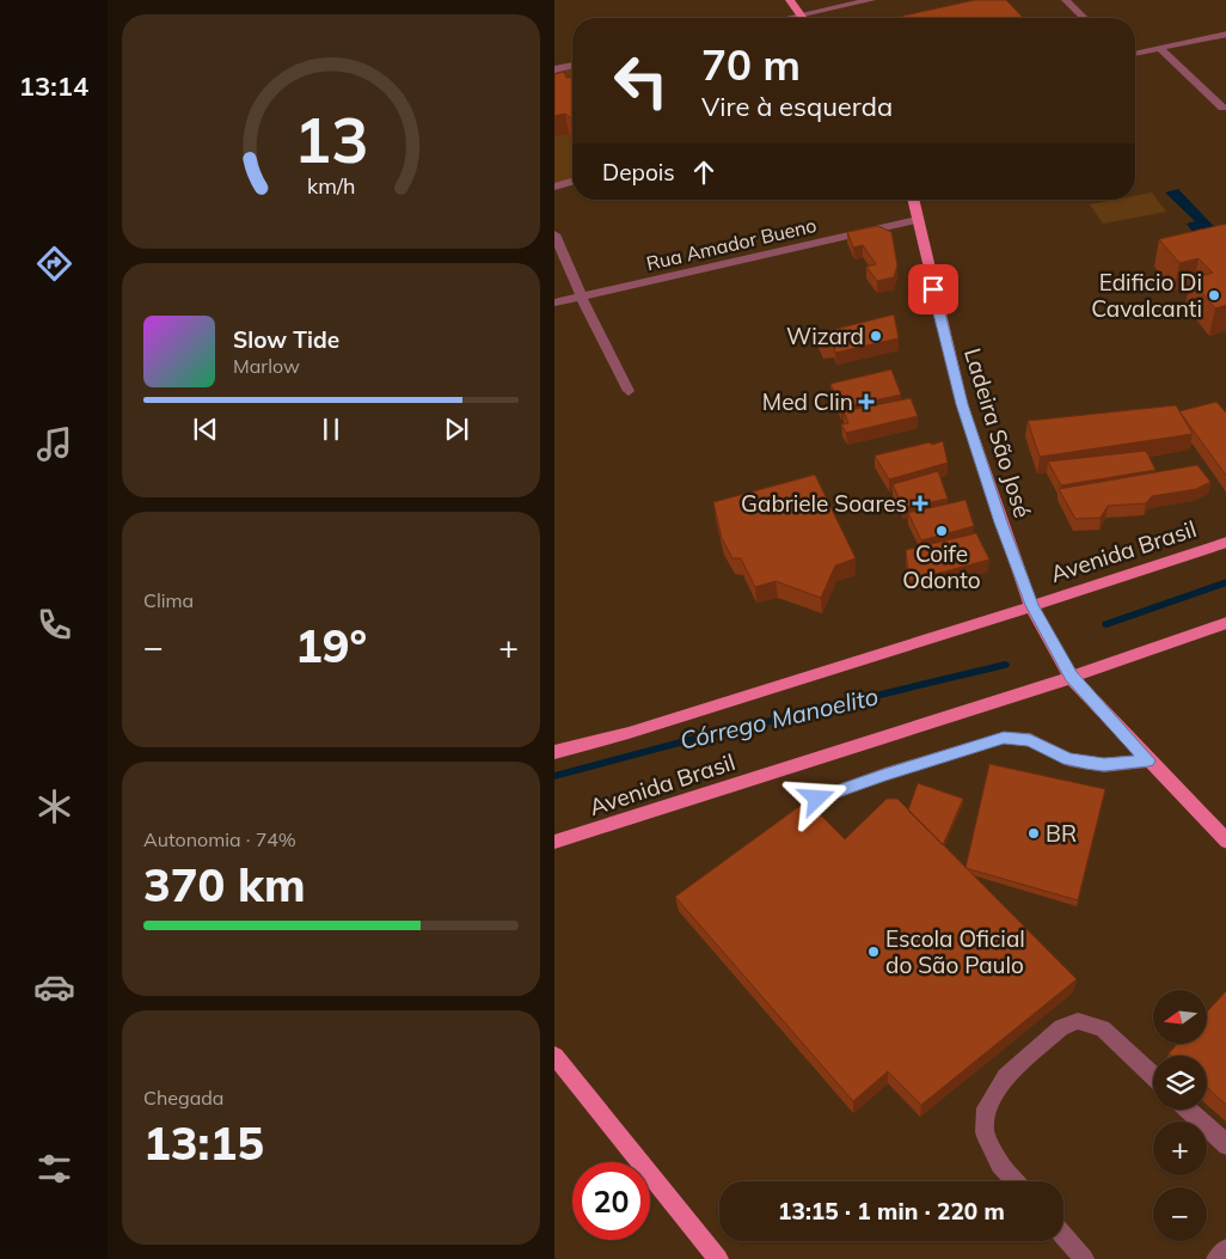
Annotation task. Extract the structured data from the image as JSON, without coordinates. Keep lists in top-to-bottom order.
{
  "streets": {
    "main road": ["Ladeira São José", "Avenida Brasil"],
    "street": ["Rua Amador Bueno"]
  },
  "crossings": [
    ["Rua Amador Bueno", "Ladeira São José"],
    ["Ladeira São José", "Avenida Brasil"]
  ],
  "water": ["Córrego Manoelito"],
  "places": {
    "other": [
      "Edificio Di Cavalcanti",
      "Wizard",
      "Coife Odonto",
      "BR",
      "Escola Oficial do São Paulo"
    ],
    "health": ["Med Clin", "Gabriele Soares"]
  },
  "north": "left",
  "page": {
    "tabs": "13:14",
    "turn": ["70 m", "Vire à esquerda"],
    "then": "Depois",
    "song": ["Slow Tide", "Marlow"],
    "tile": [
      "Clima",
      ["Autonomia · 74%", "370 km"],
      ["Chegada", "13:15"]
    ],
    "heat": ["−", "19°", "+"],
    "map_buttons": ["+", "−"],
    "limit": "20",
    "trip": "13:15 · 1 min · 220 m",
    "gauge": ["13", "km/h"]
  }
}
